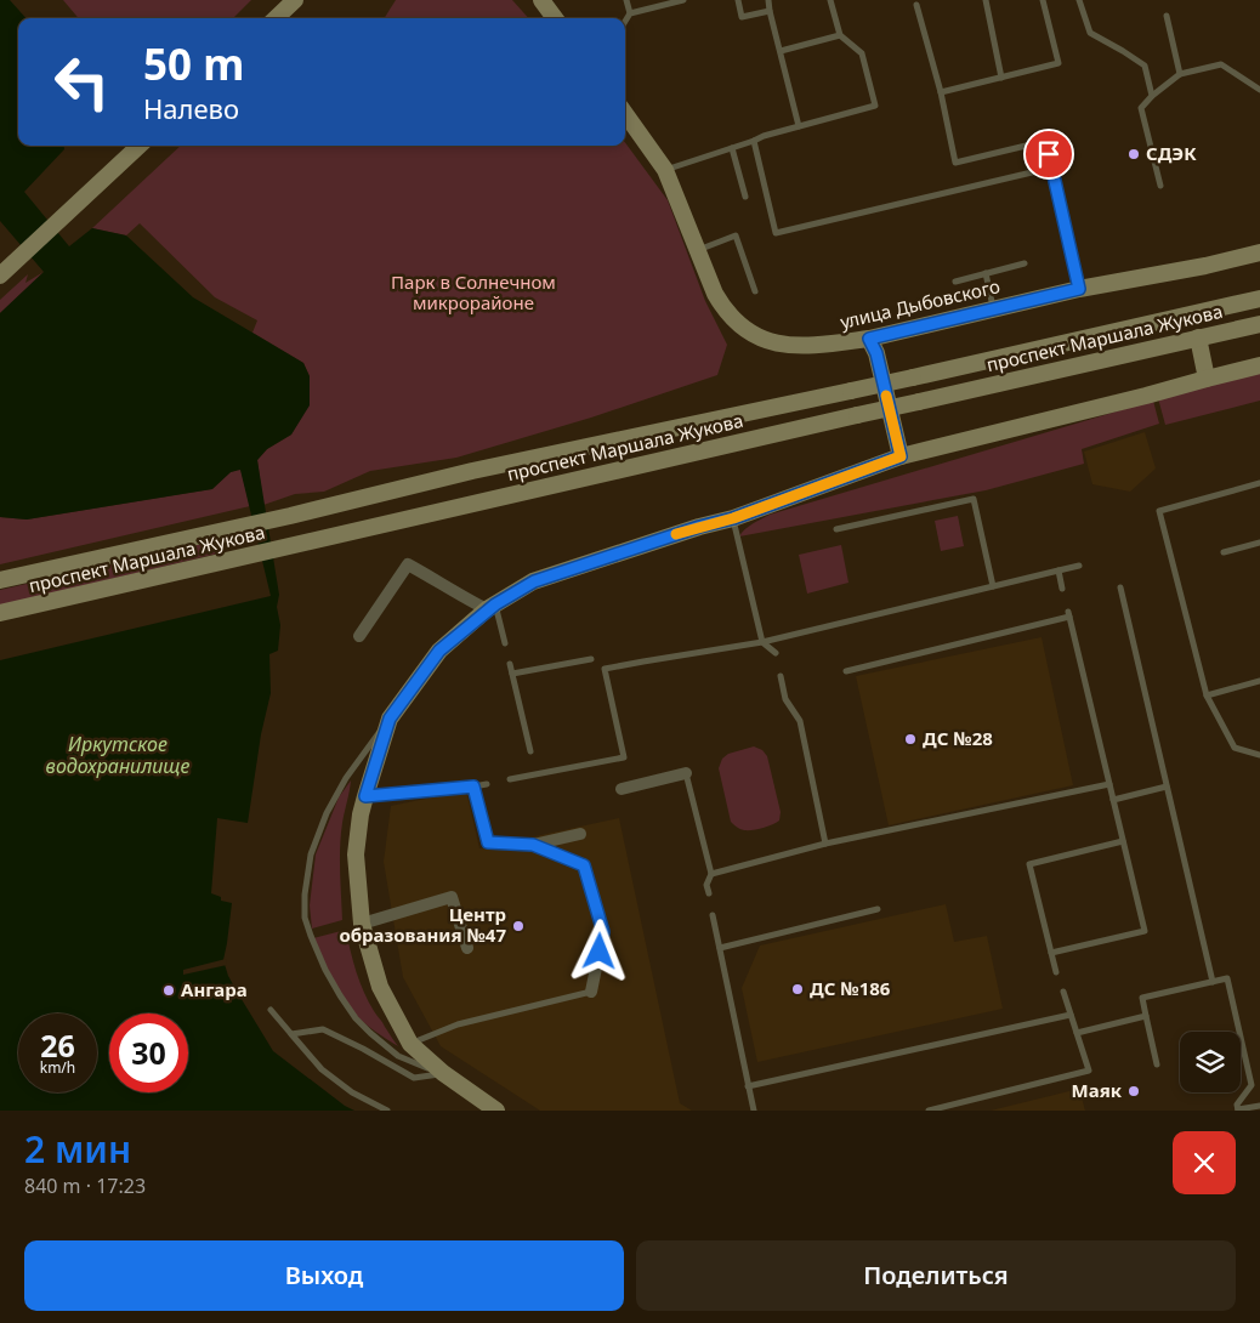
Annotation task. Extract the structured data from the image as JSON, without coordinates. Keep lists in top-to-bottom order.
{
  "streets": {
    "main road": ["улица Дыбовского", "проспект Маршала Жукова"]
  },
  "water": ["Иркутское водохранилище"],
  "parks": ["Парк в Солнечном микрорайоне"],
  "places": [
    "СДЭК",
    "ДС №28",
    "Центр образования №47",
    "ДС №186",
    "Ангара",
    "Маяк"
  ],
  "page": {
    "turn": ["50 m", "Налево"],
    "speed": "26 km/h",
    "limit": "30",
    "heading": ["2 мин", "840 m · 17:23"],
    "buttons": ["Выход", "Поделиться"]
  }
}
